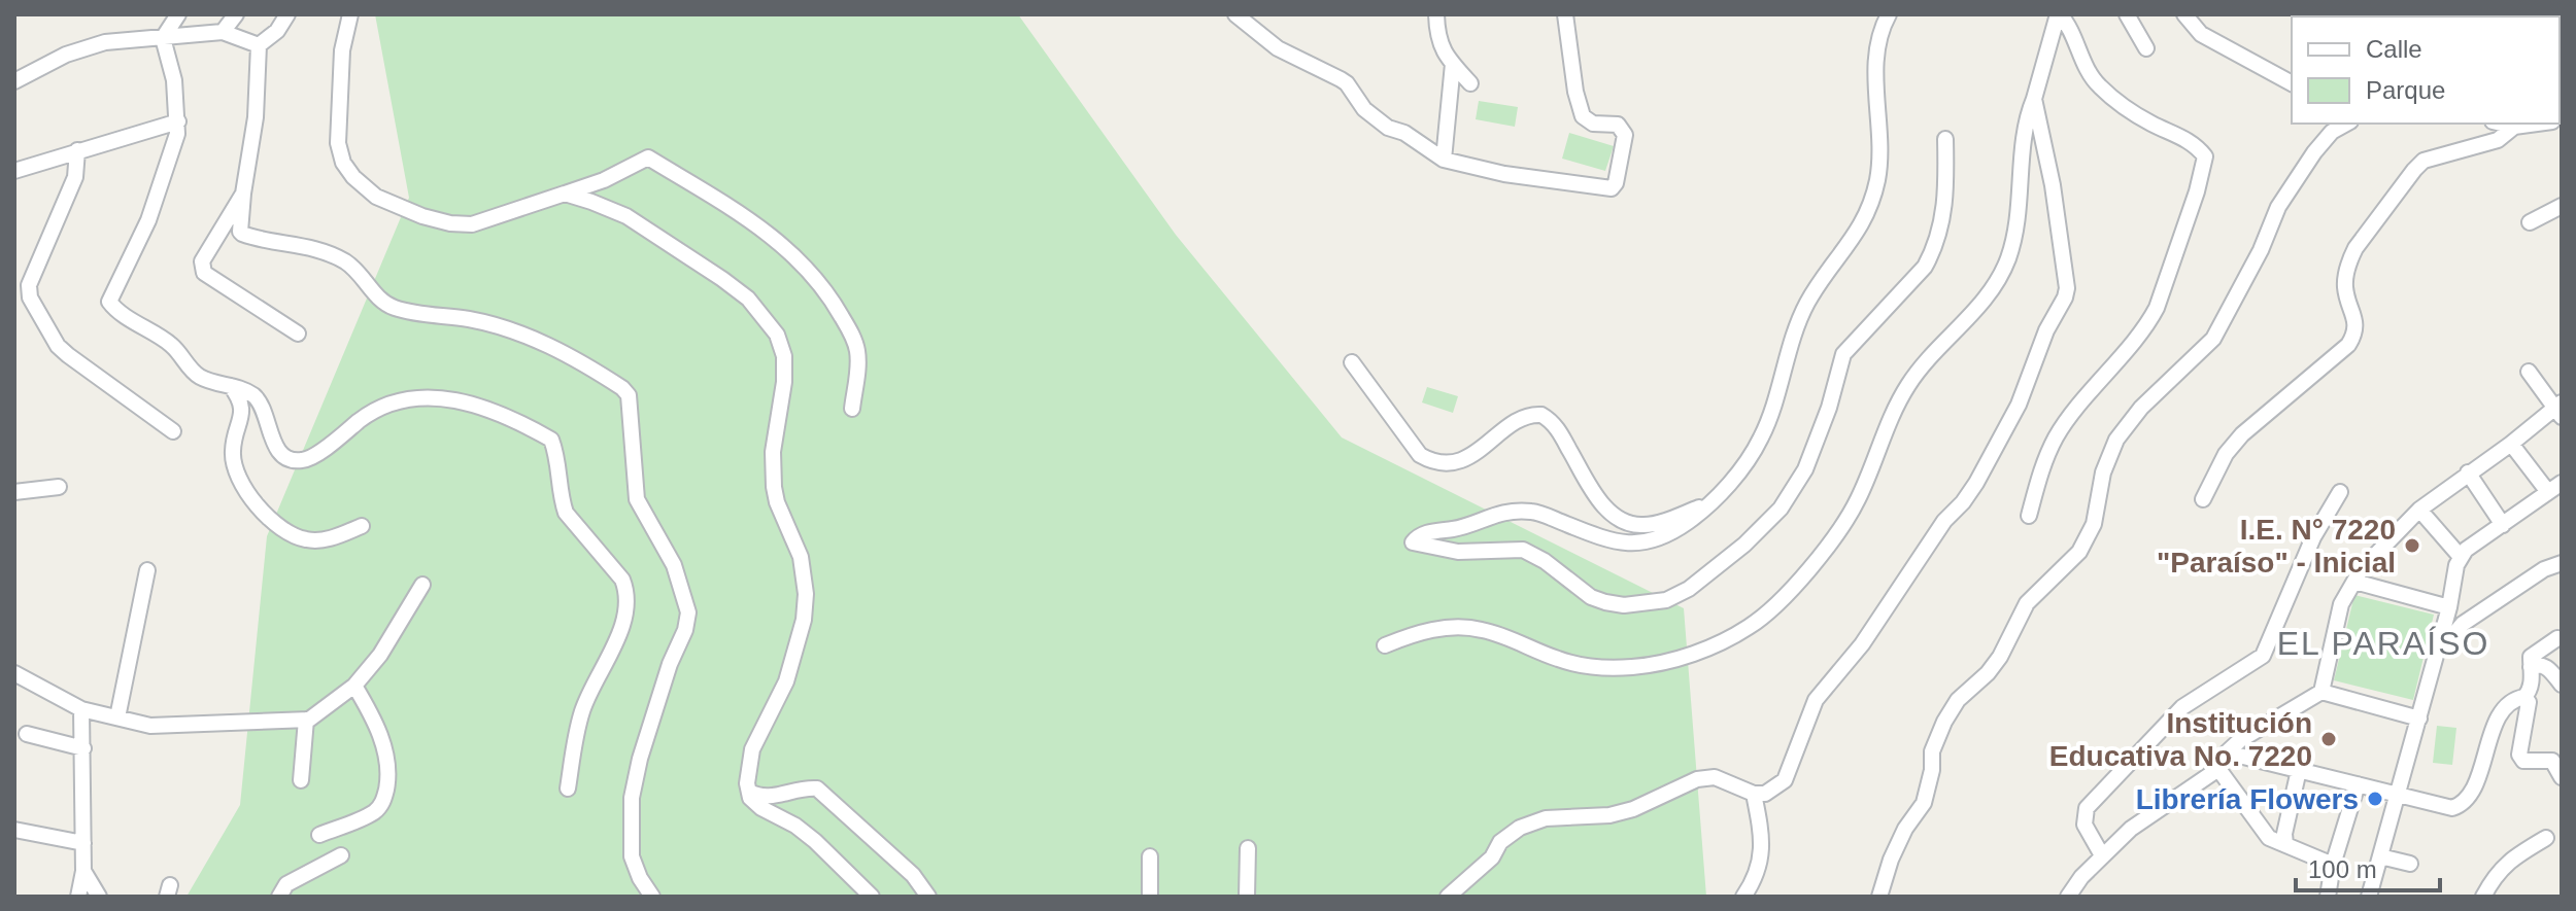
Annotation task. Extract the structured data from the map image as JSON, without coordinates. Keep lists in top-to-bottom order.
{
  "districts": ["EL PARAÍSO"],
  "places": ["I.E. N° 7220 \"Paraíso\" - Inicial", "Institución Educativa No. 7220", "Librería Flowers"],
  "legend": ["Calle", "Parque"],
  "scale_bar": "100 m"
}
